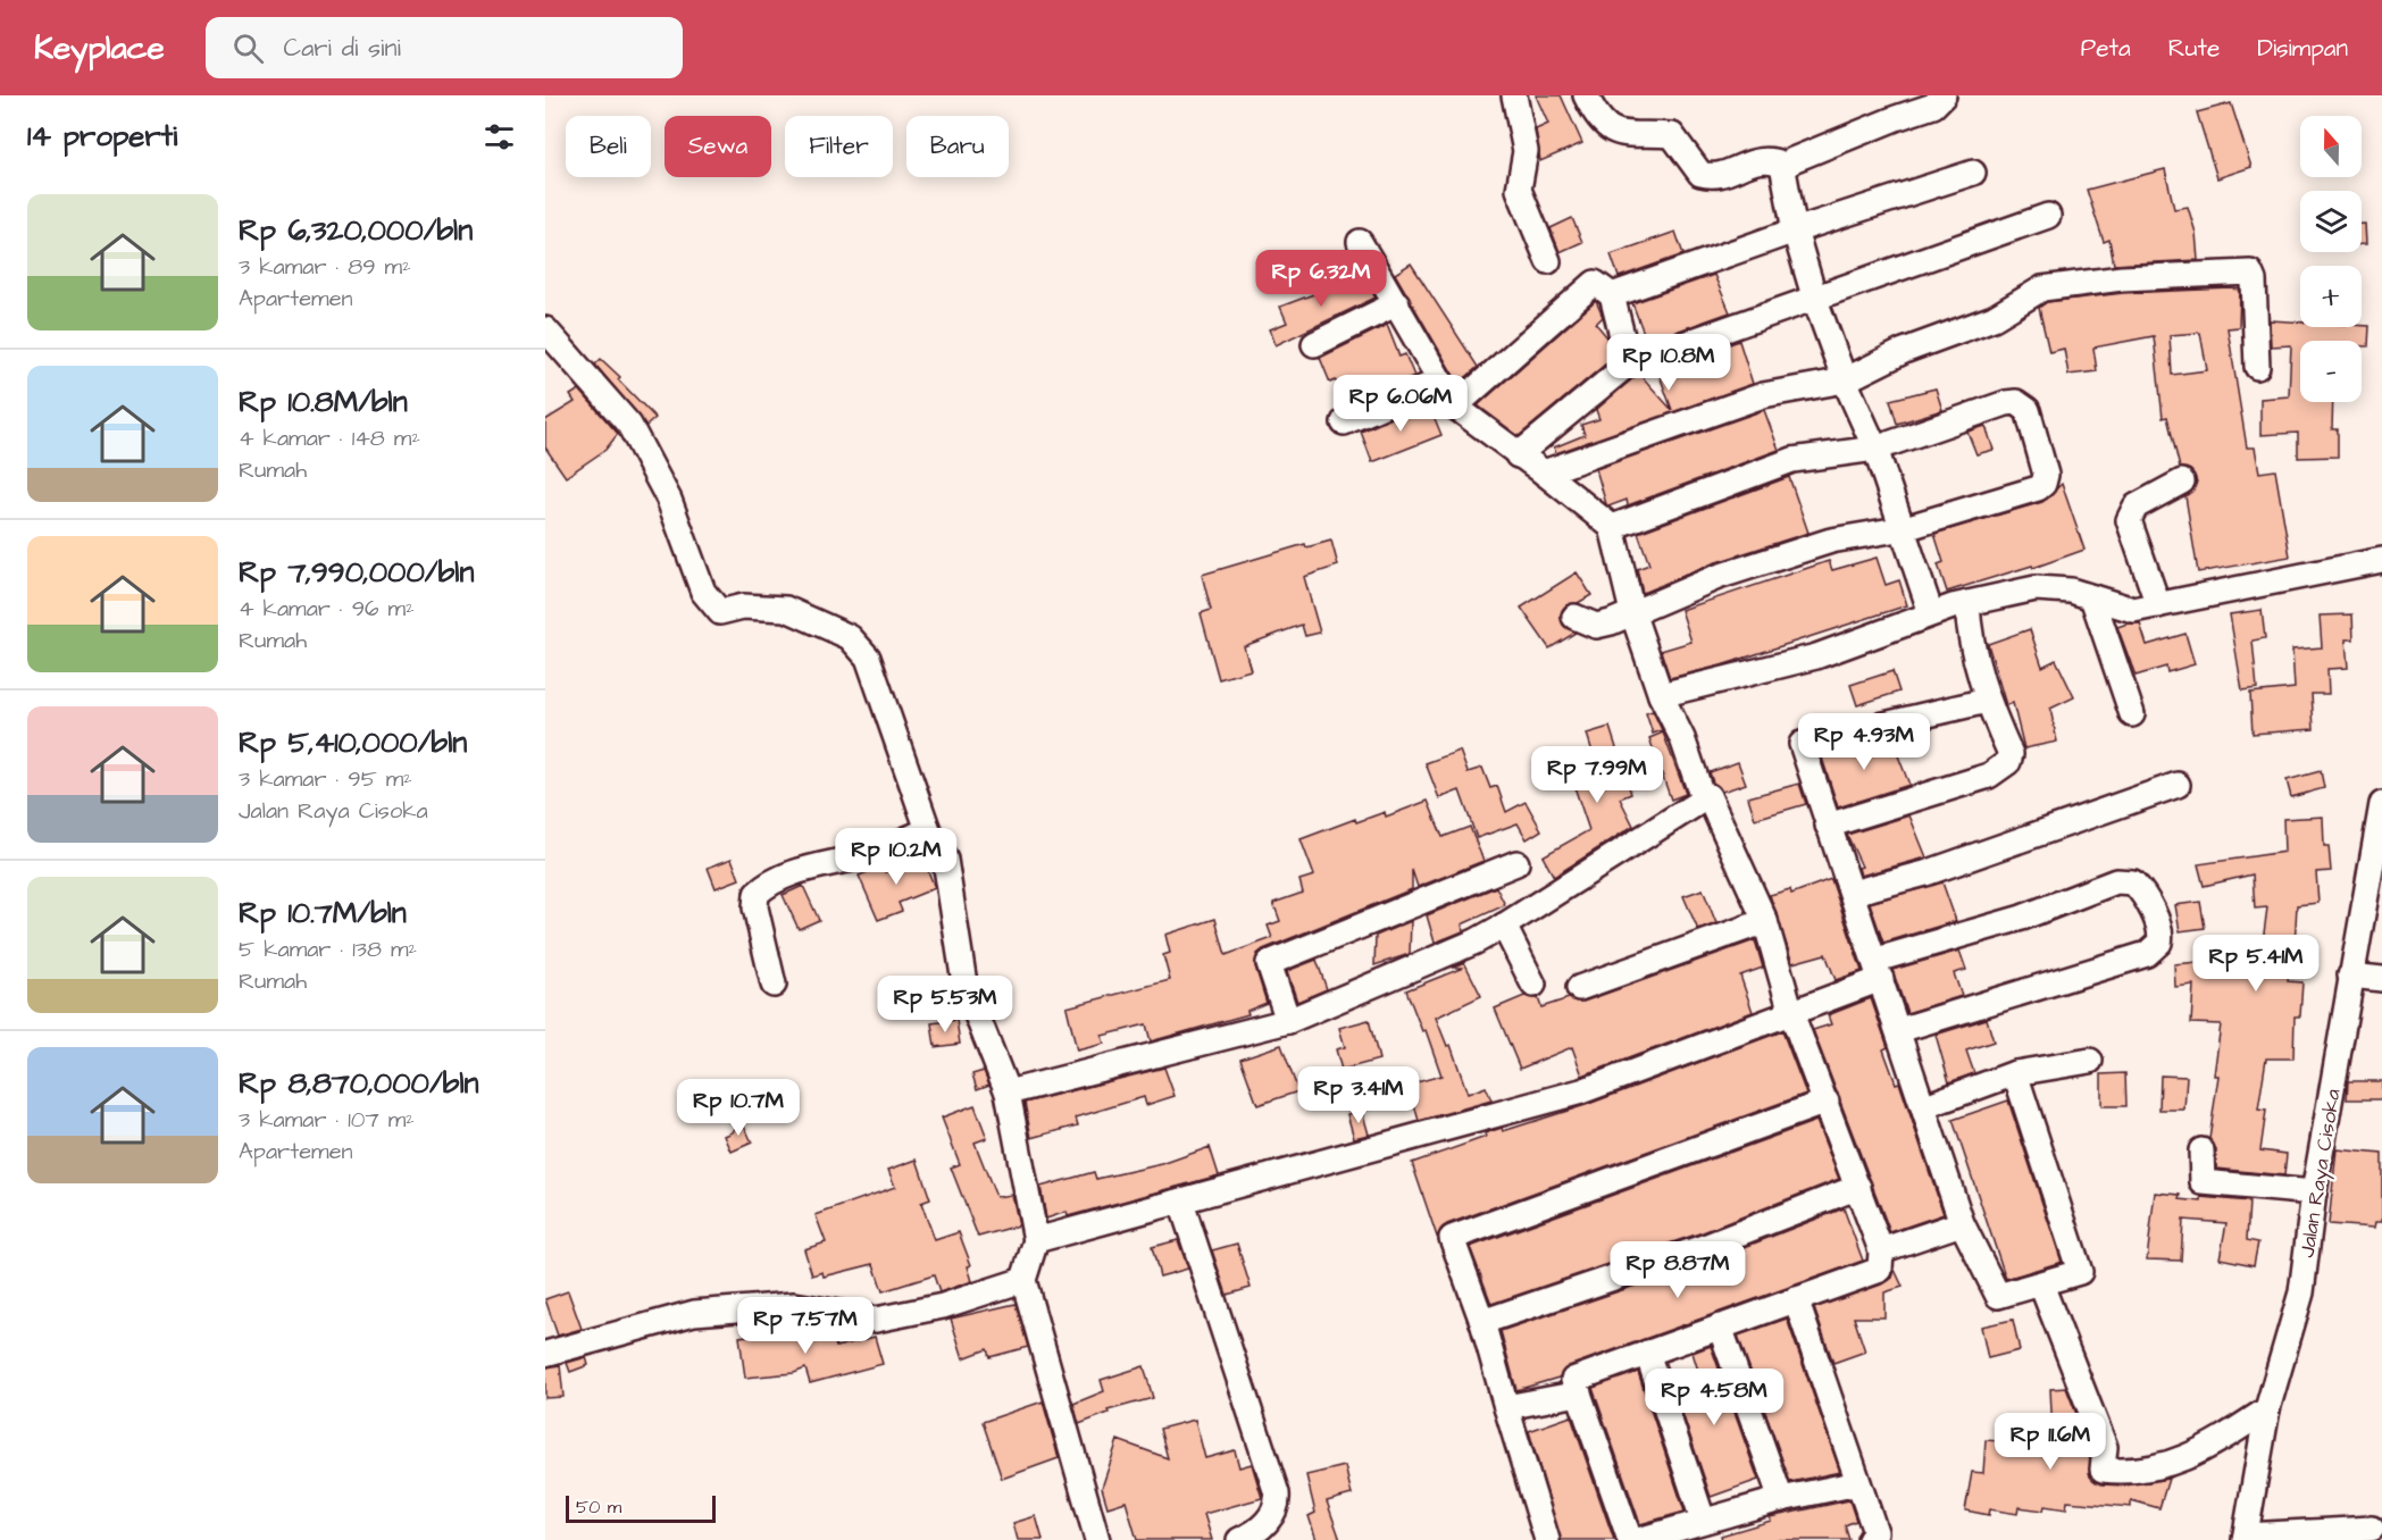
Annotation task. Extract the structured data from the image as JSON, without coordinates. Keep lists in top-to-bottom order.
{
  "streets": {
    "street": ["Jalan Raya Cisoka"]
  },
  "scale_bar": "50 m",
  "north": "top",
  "page": {
    "header": "Keyplace",
    "search": "Cari di sini",
    "nav": ["Peta", "Rute", "Disimpan"],
    "heading": "14 properti",
    "map_buttons": ["+", "−"],
    "chip": [
      "Beli",
      "Sewa",
      "Filter",
      "Baru"
    ],
    "list": [
      {
        "name": "Rp 6,320,000/bln",
        "note": "3 kamar · 89 m² · Apartemen"
      },
      {
        "name": "Rp 10.8M/bln",
        "note": "4 kamar · 148 m² · Rumah"
      },
      {
        "name": "Rp 7,990,000/bln",
        "note": "4 kamar · 96 m² · Rumah"
      },
      {
        "name": "Rp 5,410,000/bln",
        "note": "3 kamar · 95 m² · Jalan Raya Cisoka"
      },
      {
        "name": "Rp 10.7M/bln",
        "note": "5 kamar · 138 m² · Rumah"
      },
      {
        "name": "Rp 8,870,000/bln",
        "note": "3 kamar · 107 m² · Apartemen"
      }
    ],
    "price": [
      "Rp 6.32M",
      "Rp 10.8M",
      "Rp 6.06M",
      "Rp 4.93M",
      "Rp 7.99M",
      "Rp 10.2M",
      "Rp 5.41M",
      "Rp 5.53M",
      "Rp 3.41M",
      "Rp 10.7M",
      "Rp 8.87M",
      "Rp 7.57M",
      "Rp 4.58M",
      "Rp 11.6M"
    ],
    "scale": "50 m"
  }
}
